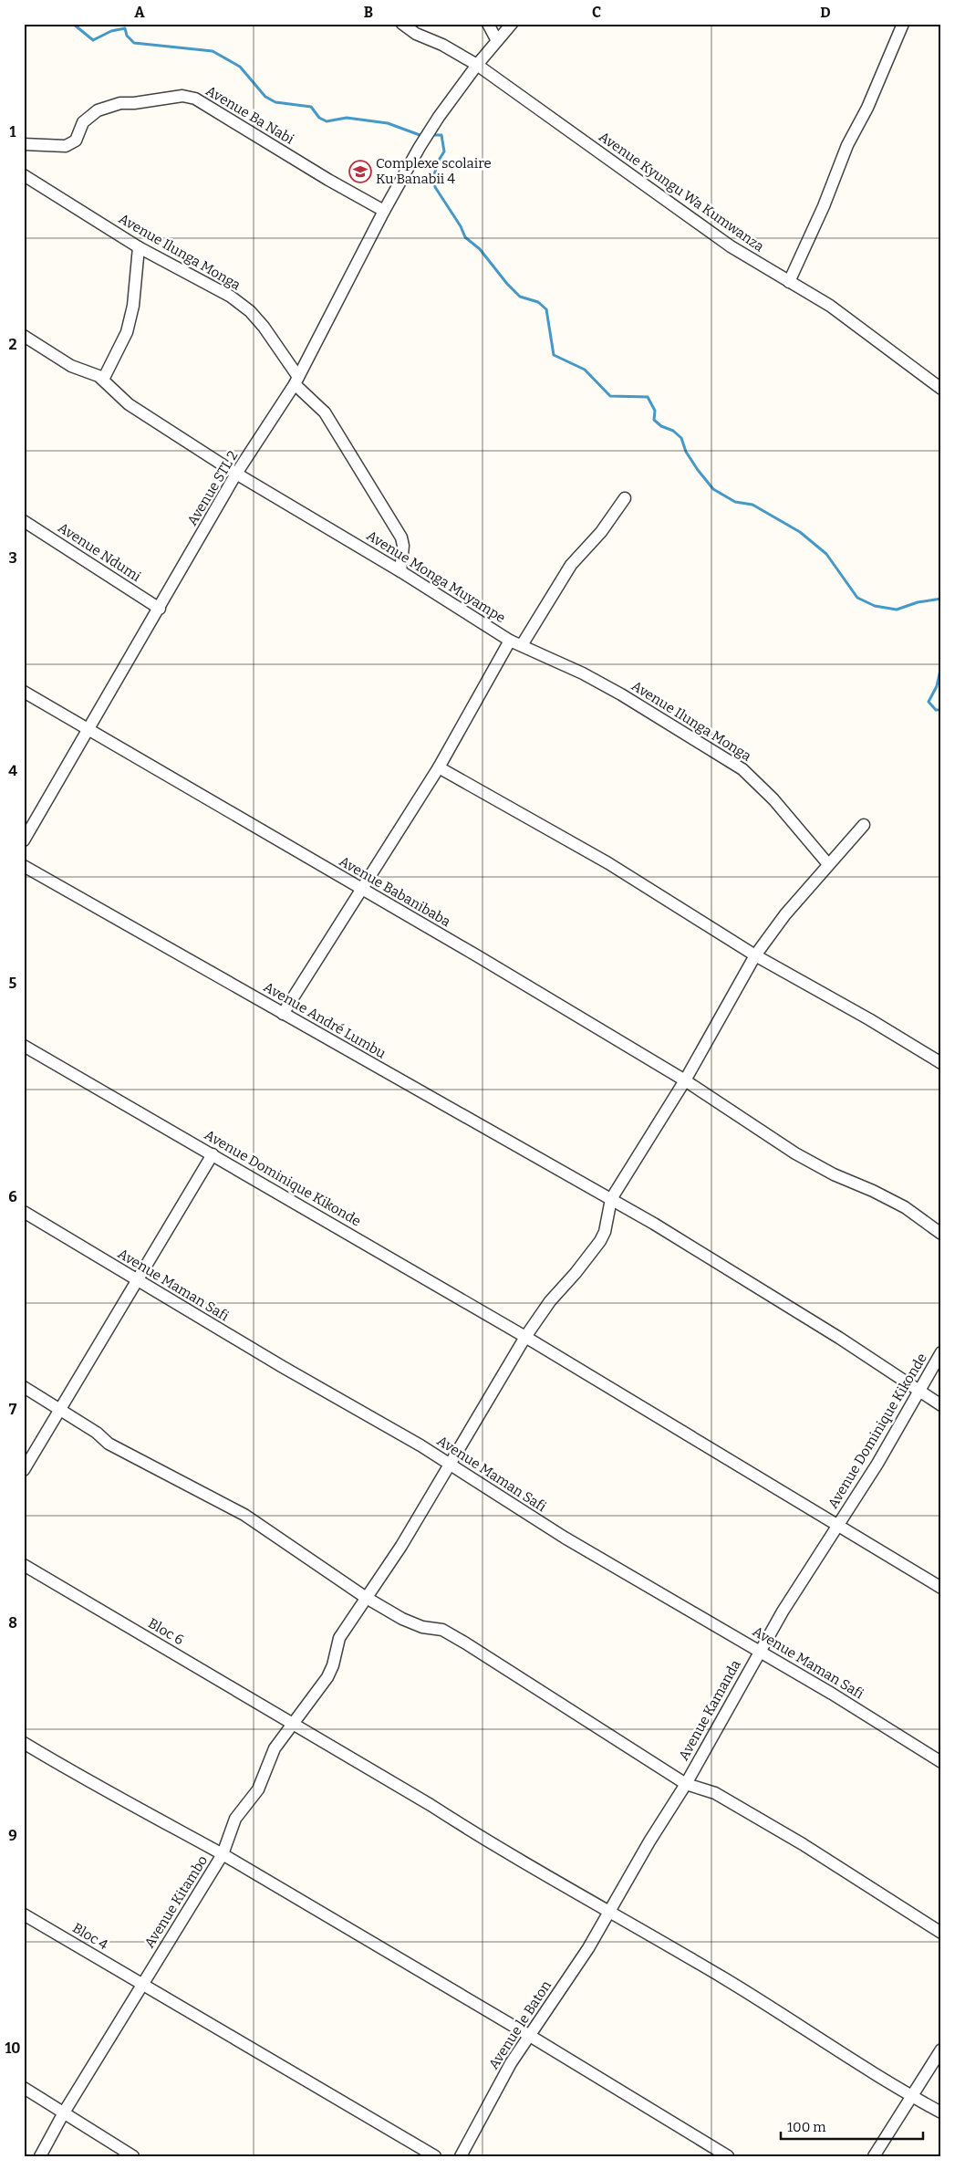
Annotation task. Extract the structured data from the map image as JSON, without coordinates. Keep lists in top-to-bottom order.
{
  "streets": {
    "street": [
      "Avenue Ba Nabi",
      "Avenue Kyungu Wa Kumwanza",
      "Avenue Ilunga Monga",
      "Avenue STL 2",
      "Avenue Ndumi",
      "Avenue Monga Muyampe",
      "Avenue Babanibaba",
      "Avenue André Lumbu",
      "Avenue Dominique Kikonde",
      "Avenue Maman Safi",
      "Bloc 6",
      "Avenue Kamanda",
      "Avenue Kitambo",
      "Bloc 4",
      "Avenue le Baton"
    ]
  },
  "crossings": [
    ["Avenue Ba Nabi", "Avenue STL 2"],
    ["Avenue Kyungu Wa Kumwanza", "Avenue STL 2"],
    ["Avenue Ilunga Monga", "Avenue STL 2"],
    ["Avenue Ilunga Monga", "Avenue Monga Muyampe"],
    ["Avenue STL 2", "Avenue Ndumi"],
    ["Avenue STL 2", "Avenue Monga Muyampe"],
    ["Avenue STL 2", "Avenue Babanibaba"],
    ["Avenue Monga Muyampe", "Avenue Babanibaba"],
    ["Avenue Monga Muyampe", "Avenue André Lumbu"],
    ["Avenue André Lumbu", "Avenue Dominique Kikonde"],
    ["Avenue Dominique Kikonde", "Avenue Kamanda"],
    ["Avenue Maman Safi", "Avenue Kamanda"],
    ["Bloc 6", "Avenue Kamanda"],
    ["Bloc 6", "Avenue le Baton"],
    ["Avenue Kamanda", "Avenue le Baton"],
    ["Avenue Kitambo", "Bloc 4"]
  ],
  "places": {
    "school or university": ["Complexe scolaire Ku Banabii 4"]
  },
  "scale_bar": "100 m",
  "grid": {
    "columns": [
      "A",
      "B",
      "C",
      "D"
    ],
    "rows": [
      "1",
      "2",
      "3",
      "4",
      "5",
      "6",
      "7",
      "8",
      "9",
      "10"
    ]
  }
}
